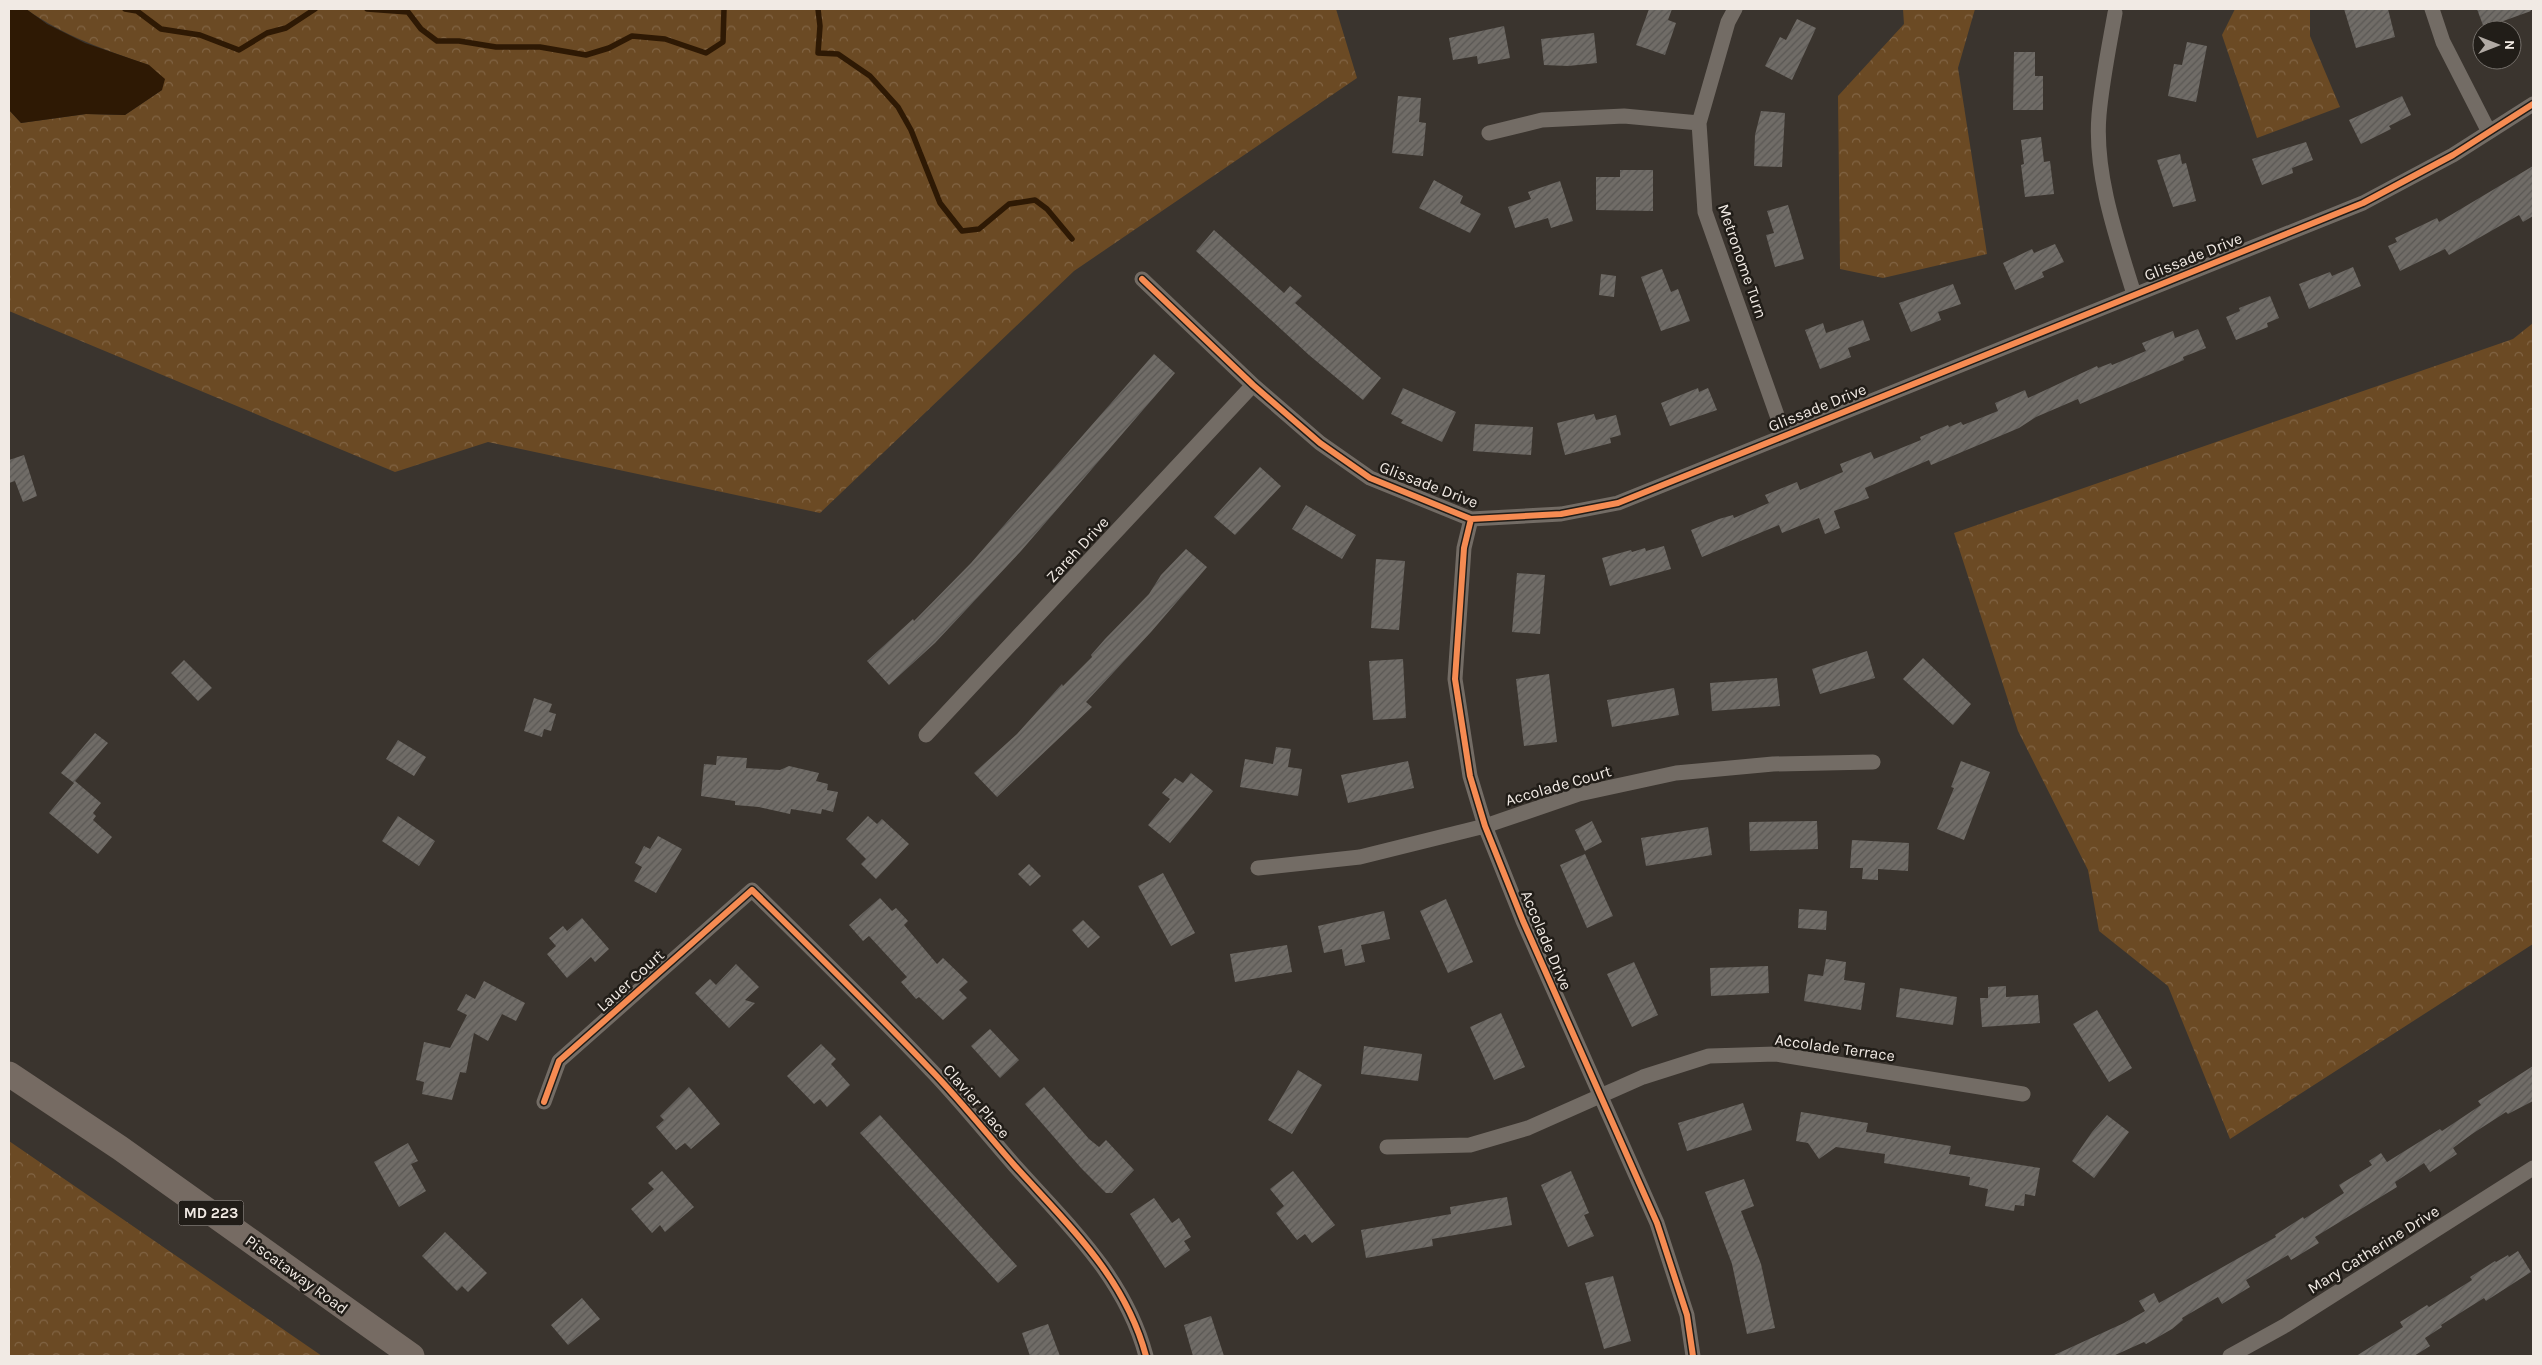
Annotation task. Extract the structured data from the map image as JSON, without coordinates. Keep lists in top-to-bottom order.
{
  "streets": {
    "main road": ["MD 223", "Piscataway Road"],
    "street": [
      "Glissade Drive",
      "Metronome Turn",
      "Zareh Drive",
      "Accolade Court",
      "Accolade Drive",
      "Lauer Court",
      "Accolade Terrace",
      "Clavier Place",
      "Mary Catherine Drive"
    ]
  },
  "crossings": [
    ["Glissade Drive", "Metronome Turn"],
    ["Glissade Drive", "Zareh Drive"],
    ["Glissade Drive", "Accolade Drive"],
    ["Accolade Court", "Accolade Drive"],
    ["Accolade Drive", "Accolade Terrace"],
    ["Lauer Court", "Clavier Place"]
  ],
  "north": "right"
}
